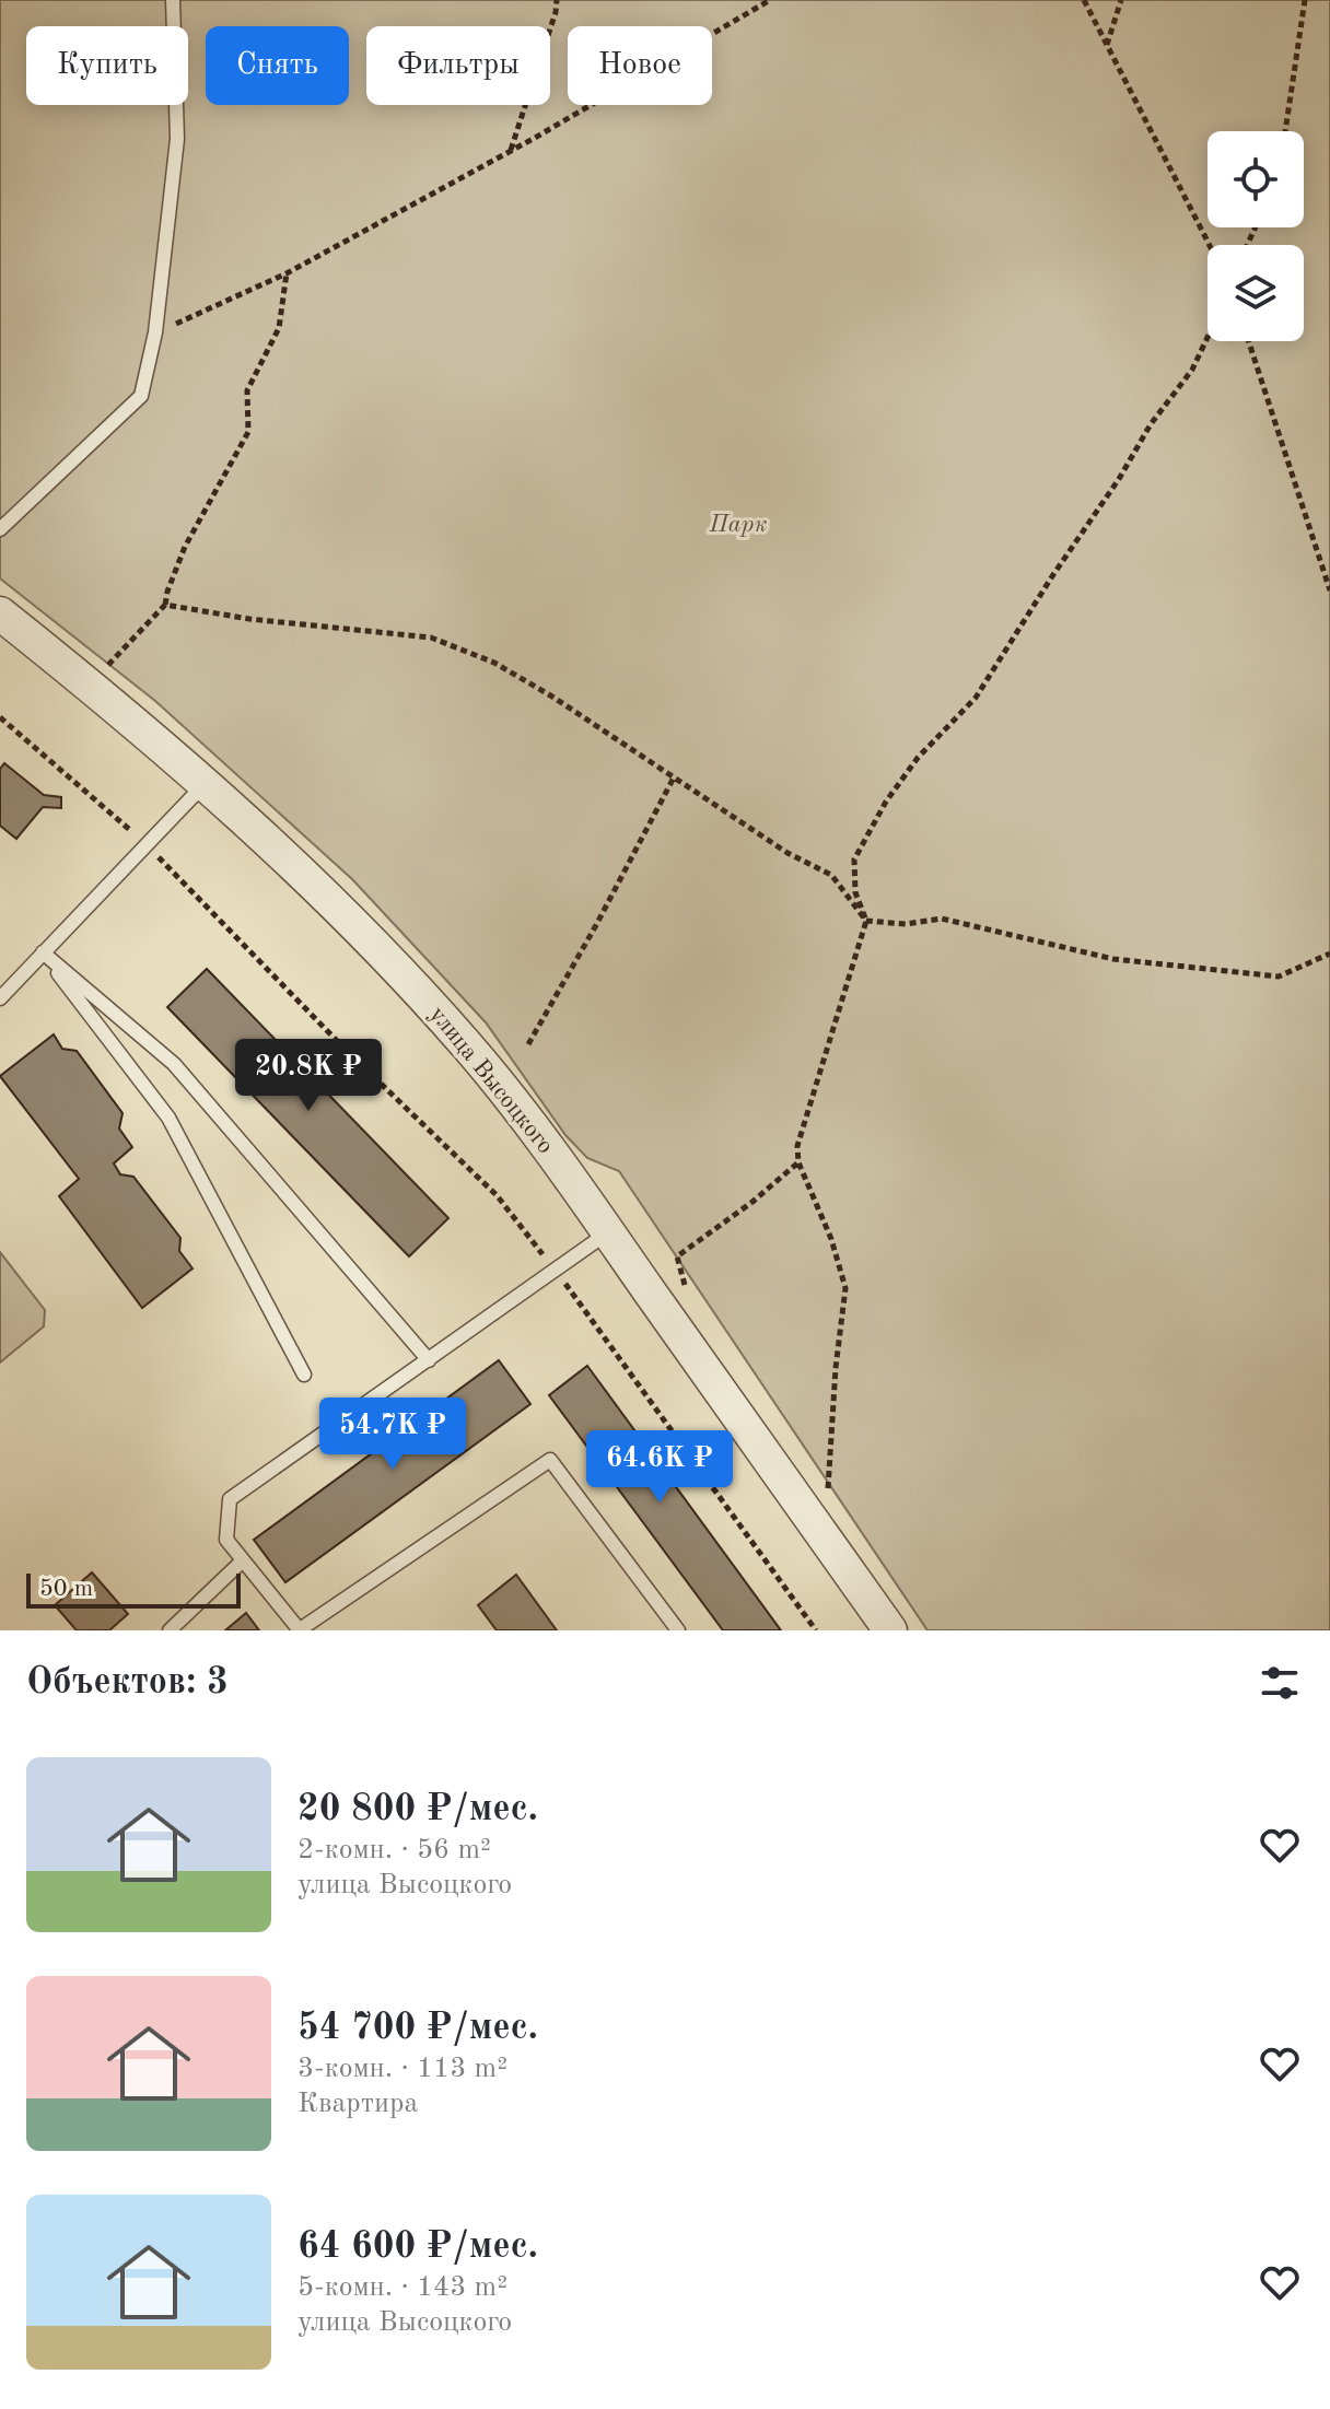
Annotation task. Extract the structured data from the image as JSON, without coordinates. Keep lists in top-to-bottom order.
{
  "streets": {
    "street": ["улица Высоцкого"]
  },
  "parks": ["Парк"],
  "scale_bar": "50 m",
  "page": {
    "chip": [
      "Купить",
      "Снять",
      "Фильтры",
      "Новое"
    ],
    "price": ["20.8K ₽", "54.7K ₽", "64.6K ₽"],
    "scale": "50 m",
    "heading": "Объектов: 3",
    "list": [
      {
        "name": "20 800 ₽/мес.",
        "note": "2-комн. · 56 m² · улица Высоцкого"
      },
      {
        "name": "54 700 ₽/мес.",
        "note": "3-комн. · 113 m² · Квартира"
      },
      {
        "name": "64 600 ₽/мес.",
        "note": "5-комн. · 143 m² · улица Высоцкого"
      }
    ]
  }
}
